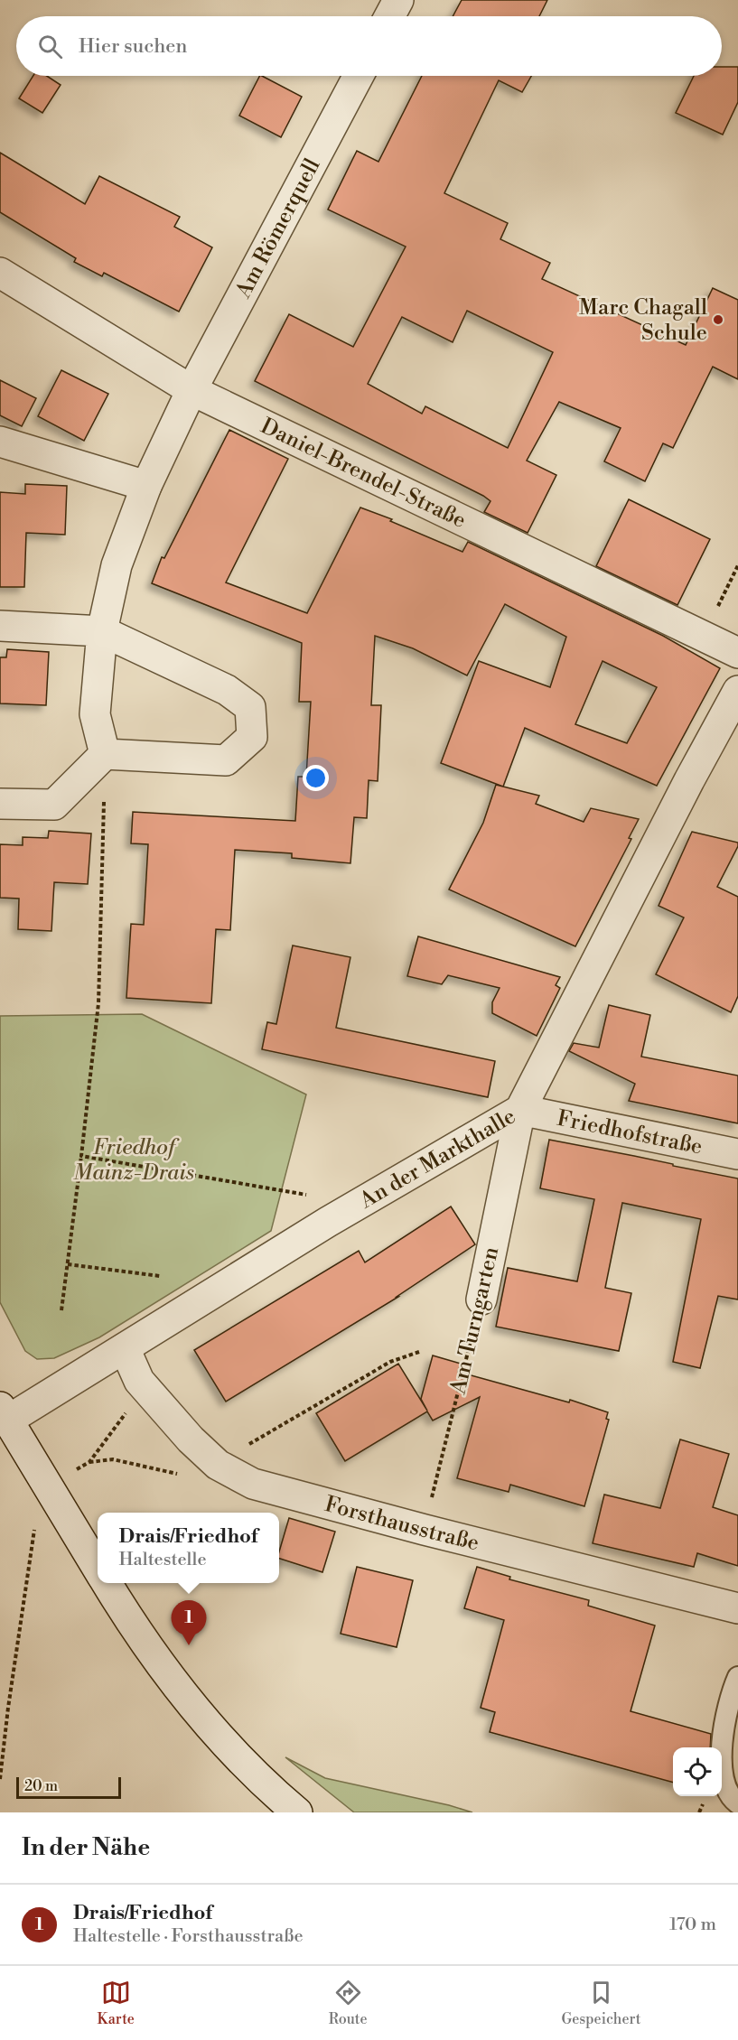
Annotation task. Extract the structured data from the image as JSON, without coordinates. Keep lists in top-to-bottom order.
{
  "streets": {
    "street": [
      "Am Römerquell",
      "Daniel-Brendel-Straße",
      "Friedhofstraße",
      "An der Markthalle",
      "Am Turngarten",
      "Forsthausstraße"
    ]
  },
  "crossings": [
    ["Am Römerquell", "Daniel-Brendel-Straße"],
    ["Friedhofstraße", "An der Markthalle"],
    ["Friedhofstraße", "Am Turngarten"],
    ["An der Markthalle", "Am Turngarten"],
    ["An der Markthalle", "Forsthausstraße"],
    ["Am Turngarten", "Forsthausstraße"]
  ],
  "parks": ["Friedhof Mainz-Drais"],
  "places": ["Marc Chagall Schule"],
  "scale_bar": "20 m",
  "page": {
    "search": "Hier suchen",
    "popup": ["Drais/Friedhof", "Haltestelle"],
    "pins": "1",
    "scale": "20 m",
    "heading": "In der Nähe",
    "list": [
      {
        "mark": "1",
        "name": "Drais/Friedhof",
        "note": "Haltestelle · Forsthausstraße",
        "value": "170 m"
      }
    ],
    "nav": ["Karte", "Route", "Gespeichert"]
  }
}
